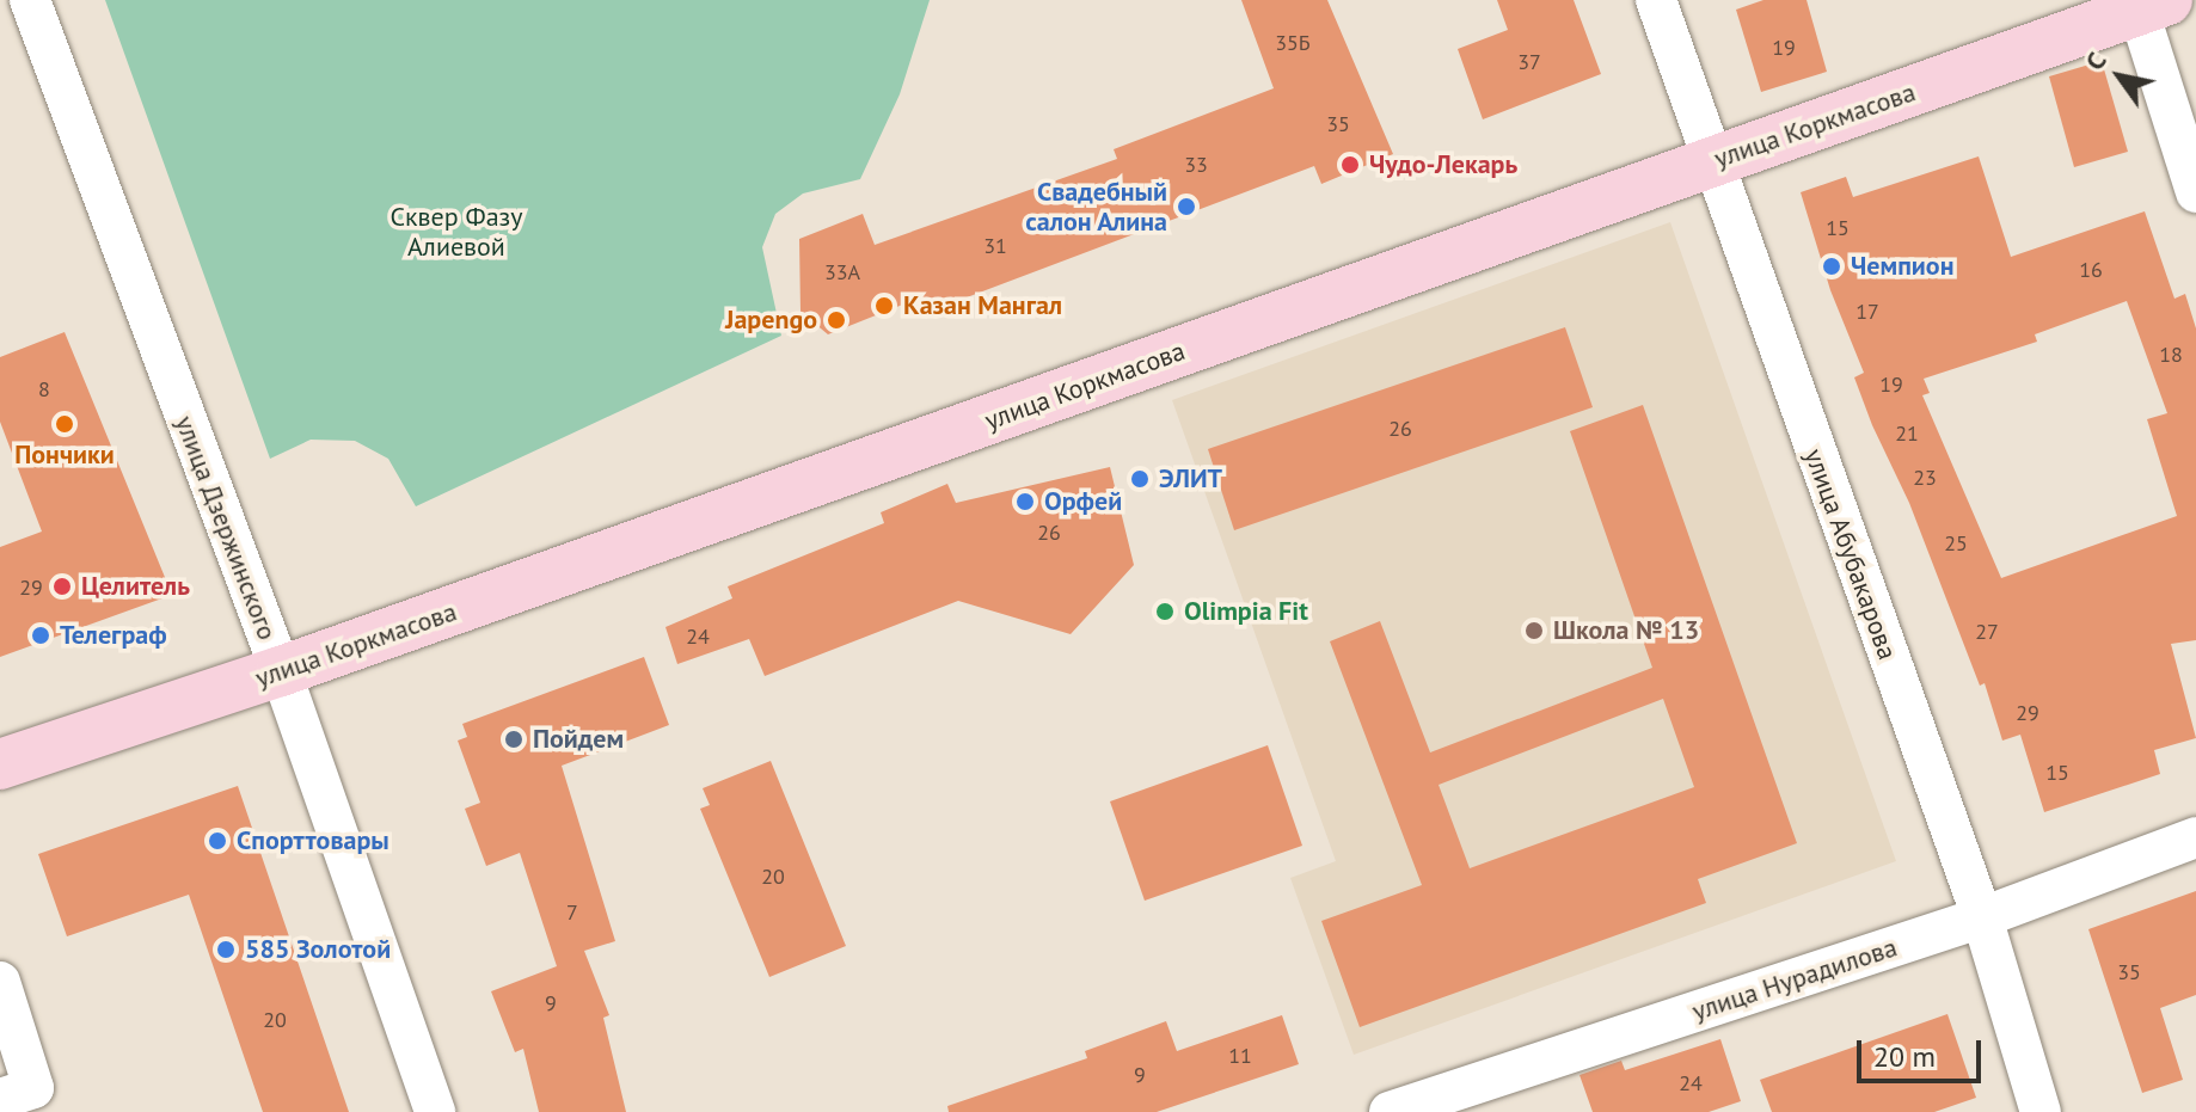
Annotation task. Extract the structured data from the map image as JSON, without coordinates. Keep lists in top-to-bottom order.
{
  "streets": {
    "main road": ["улица Коркмасова"],
    "street": ["улица Дзержинского", "улица Абубакарова", "улица Нурадилова"]
  },
  "crossings": [
    ["улица Коркмасова", "улица Дзержинского"],
    ["улица Коркмасова", "улица Абубакарова"],
    ["улица Абубакарова", "улица Нурадилова"]
  ],
  "parks": ["Сквер Фазу Алиевой"],
  "places": [
    "Чудо-Лекарь",
    "Свадебный салон Алина",
    "Чемпион",
    "Казан Мангал",
    "Japengo",
    "Пончики",
    "ЭЛИТ",
    "Орфей",
    "Целитель",
    "Olimpia Fit",
    "Школа № 13",
    "Телеграф",
    "Пойдем",
    "Спорттовары",
    "585 Золотой"
  ],
  "house_numbers": [
    "35Б",
    "19",
    "37",
    "35",
    "33",
    "15",
    "31",
    "16",
    "33А",
    "17",
    "18",
    "19",
    "8",
    "26",
    "21",
    "23",
    "26",
    "25",
    "29",
    "27",
    "24",
    "29",
    "15",
    "20",
    "7",
    "35",
    "9",
    "20",
    "11",
    "9",
    "24"
  ],
  "scale_bar": "20 m",
  "north": "top left"
}
